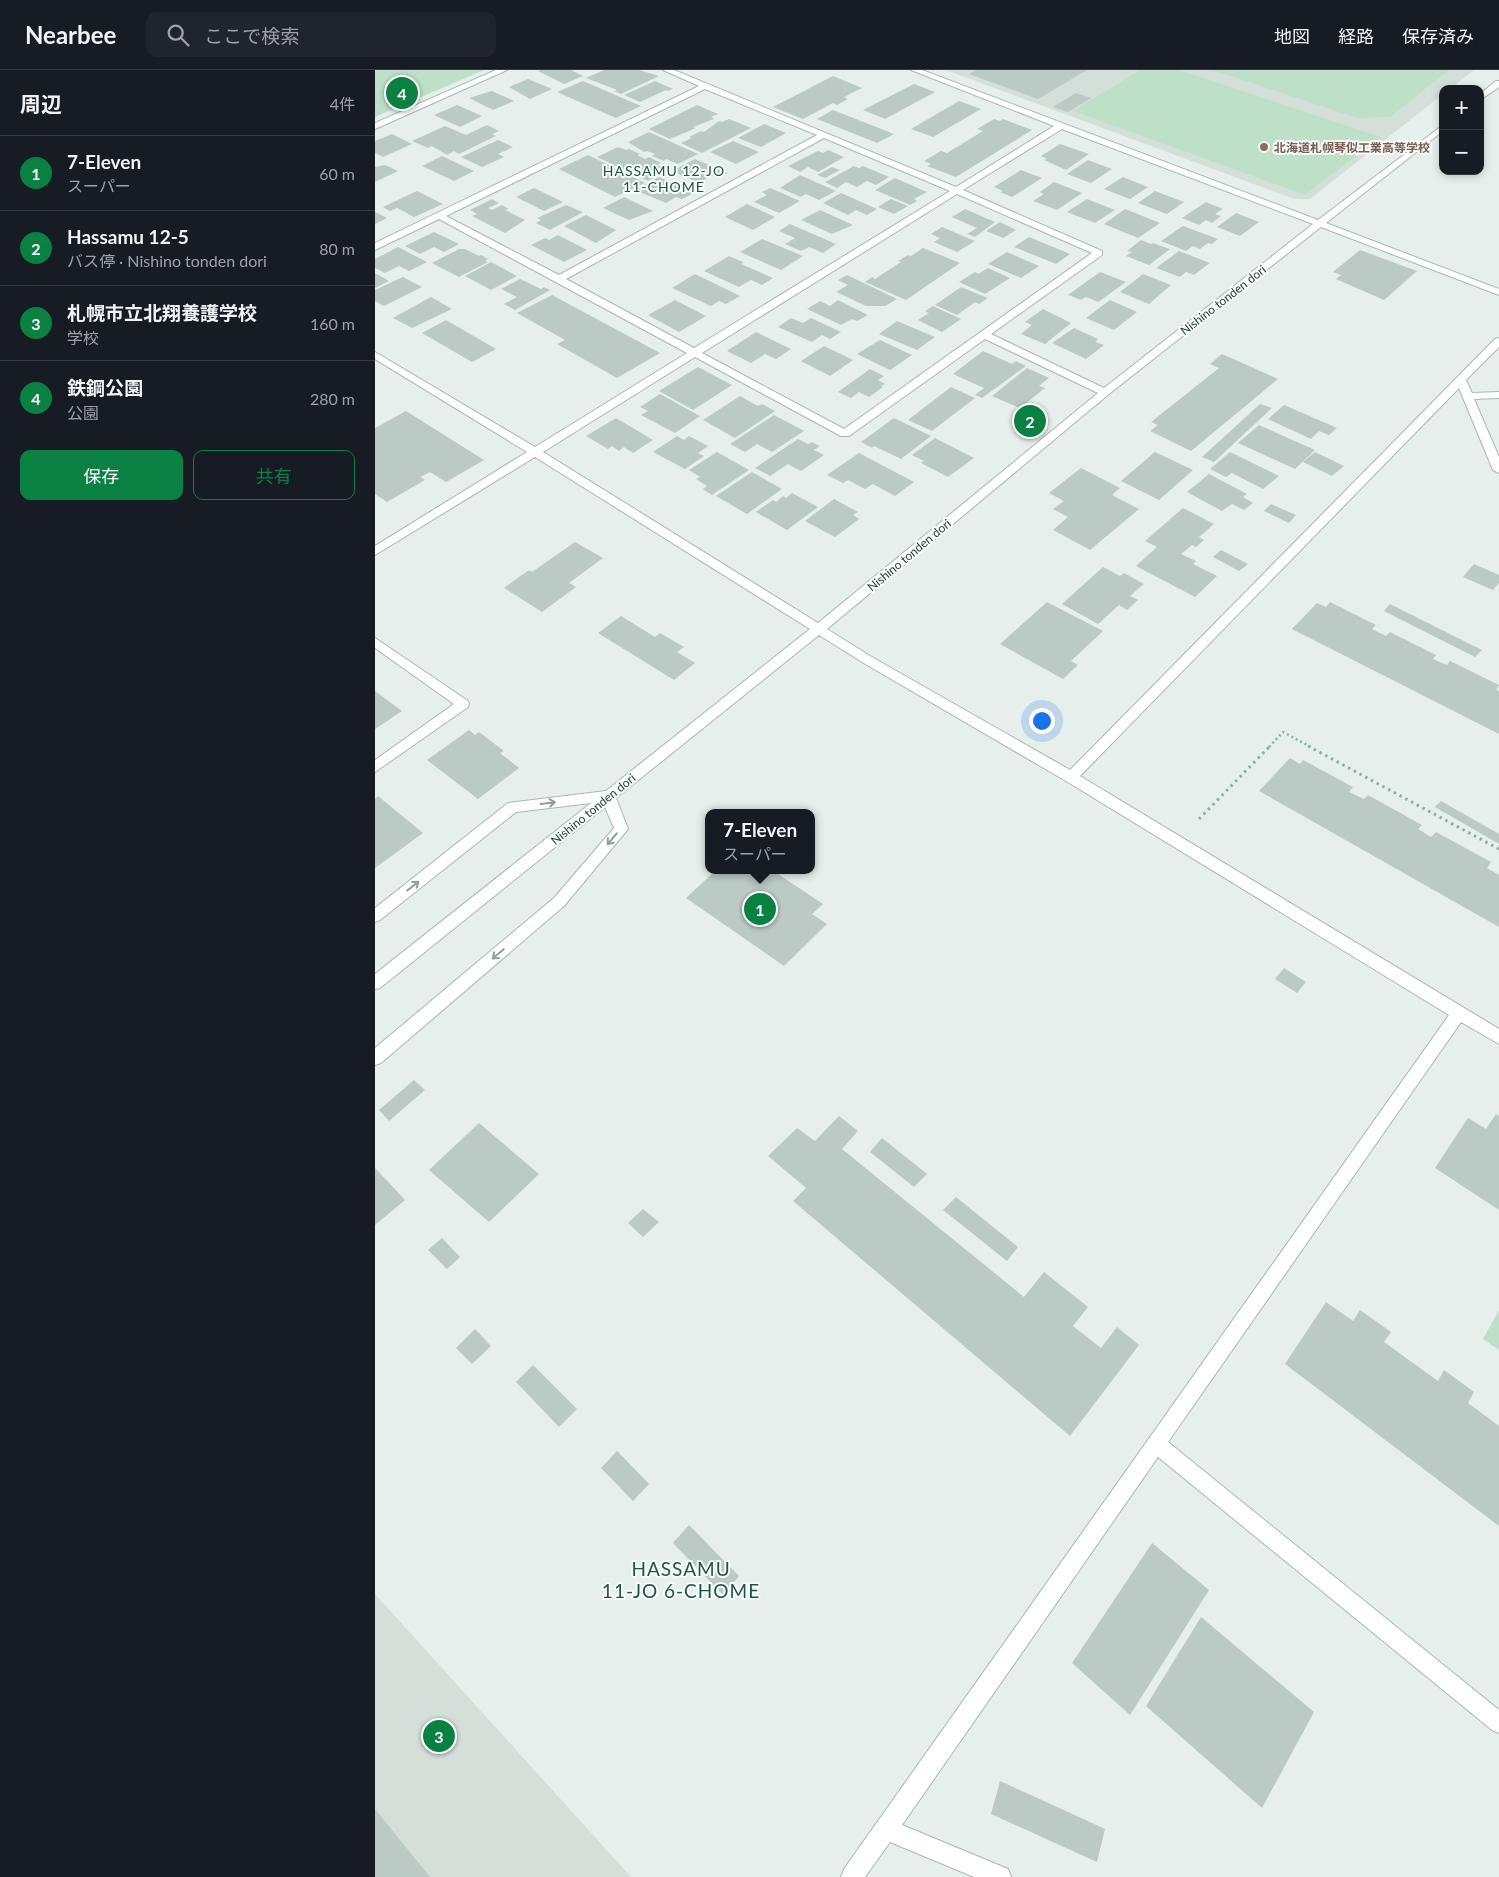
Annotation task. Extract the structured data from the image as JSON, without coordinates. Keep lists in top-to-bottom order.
{
  "streets": {
    "street": ["Nishino tonden dori"]
  },
  "districts": ["HASSAMU 12-JO 11-CHOME", "HASSAMU 11-JO 6-CHOME"],
  "places": ["北海道札幌琴似工業高等学校"],
  "page": {
    "header": "Nearbee",
    "search": "ここで検索",
    "nav": ["地図", "経路", "保存済み"],
    "heading": ["周辺", "4件"],
    "pins": [
      "4",
      "2",
      "1",
      "3"
    ],
    "map_buttons": ["+", "−"],
    "list": [
      {
        "mark": "1",
        "name": "7-Eleven",
        "note": "スーパー",
        "value": "60 m"
      },
      {
        "mark": "2",
        "name": "Hassamu 12-5",
        "note": "バス停 · Nishino tonden dori",
        "value": "80 m"
      },
      {
        "mark": "3",
        "name": "札幌市立北翔養護学校",
        "note": "学校",
        "value": "160 m"
      },
      {
        "mark": "4",
        "name": "鉄鋼公園",
        "note": "公園",
        "value": "280 m"
      }
    ],
    "buttons": ["保存", "共有"],
    "popup": ["7-Eleven", "スーパー"]
  }
}
